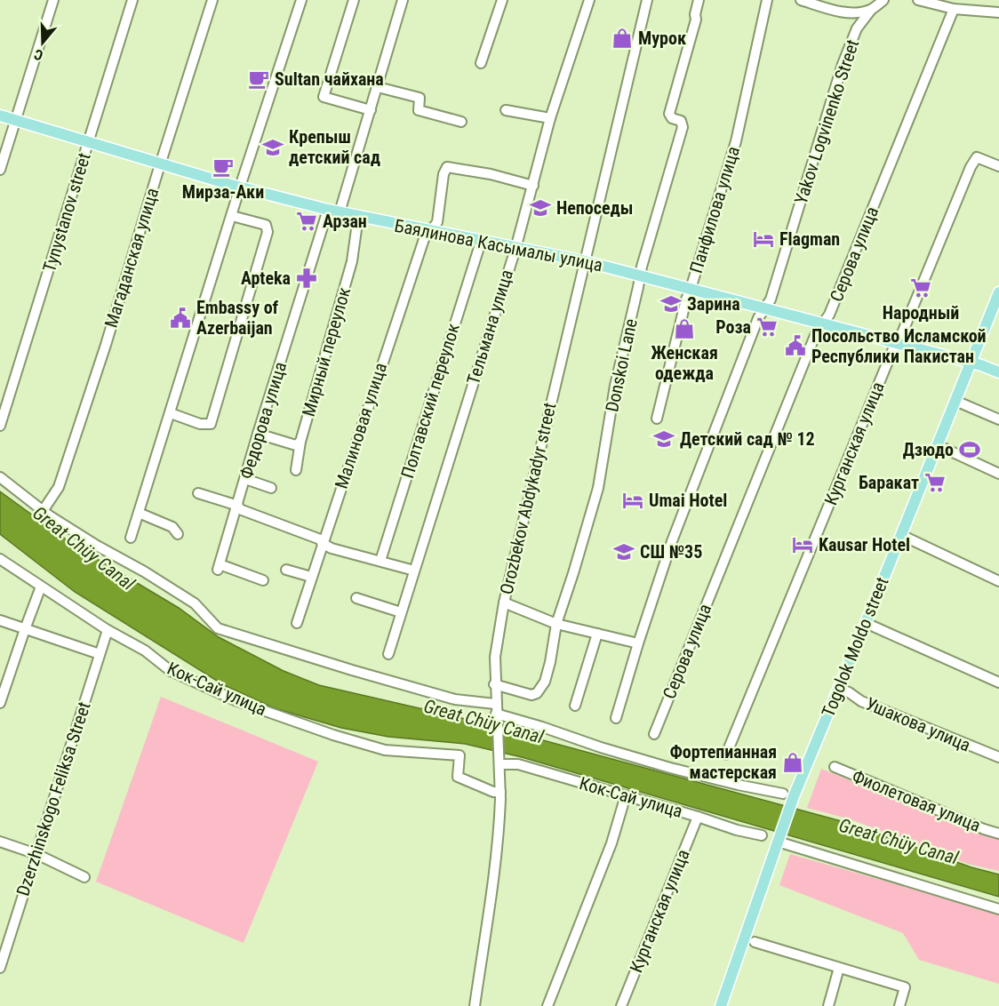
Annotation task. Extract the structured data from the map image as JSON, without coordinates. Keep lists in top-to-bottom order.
{
  "streets": {
    "main road": ["Баялинова Касымалы улица", "Togolok Moldo street"],
    "street": [
      "Yakov Logvinenko Street",
      "Панфилова улица",
      "Tynystanov street",
      "Серова улица",
      "Магаданская улица",
      "Тельмана улица",
      "Мирный переулок",
      "Donskoi Lane",
      "Полтавский переулок",
      "Федорова улица",
      "Малиновая улица",
      "Курганская улица",
      "Orozbekov Abdykadyr street",
      "Кок-Сай улица",
      "Ушакова улица",
      "Dzerzhinskogo Feliksa Street",
      "Фиолетовая улица"
    ]
  },
  "crossings": [
    ["Yakov Logvinenko Street", "Баялинова Касымалы улица"],
    ["Панфилова улица", "Баялинова Касымалы улица"],
    ["Tynystanov street", "Баялинова Касымалы улица"],
    ["Баялинова Касымалы улица", "Серова улица"],
    ["Баялинова Касымалы улица", "Магаданская улица"],
    ["Баялинова Касымалы улица", "Тельмана улица"],
    ["Баялинова Касымалы улица", "Мирный переулок"],
    ["Баялинова Касымалы улица", "Donskoi Lane"],
    ["Баялинова Касымалы улица", "Полтавский переулок"],
    ["Баялинова Касымалы улица", "Федорова улица"],
    ["Баялинова Касымалы улица", "Малиновая улица"],
    ["Баялинова Касымалы улица", "Курганская улица"],
    ["Баялинова Касымалы улица", "Orozbekov Abdykadyr street"],
    ["Баялинова Касымалы улица", "Togolok Moldo street"],
    ["Тельмана улица", "Малиновая улица"],
    ["Donskoi Lane", "Orozbekov Abdykadyr street"],
    ["Курганская улица", "Кок-Сай улица"],
    ["Orozbekov Abdykadyr street", "Кок-Сай улица"],
    ["Togolok Moldo street", "Ушакова улица"],
    ["Кок-Сай улица", "Dzerzhinskogo Feliksa Street"]
  ],
  "water": ["Great Chüy Canal"],
  "places": {
    "shop": ["Мурок", "Женская одежда", "Фортепианная мастерская"],
    "cafe": ["Sultan чайхана", "Мирза-Аки"],
    "school or university": [
      "Крепыш детский сад",
      "Непоседы",
      "Зарина",
      "Детский сад № 12",
      "СШ №35"
    ],
    "supermarket": [
      "Арзан",
      "Народный",
      "Роза",
      "Баракат"
    ],
    "hotel": ["Flagman", "Umai Hotel", "Kausar Hotel"],
    "pharmacy": ["Apteka"],
    "public building": ["Embassy of Azerbaijan", "Посольство Исламской Республики Пакистан"],
    "sports": ["Дзюдо"]
  },
  "north": "bottom"
}
